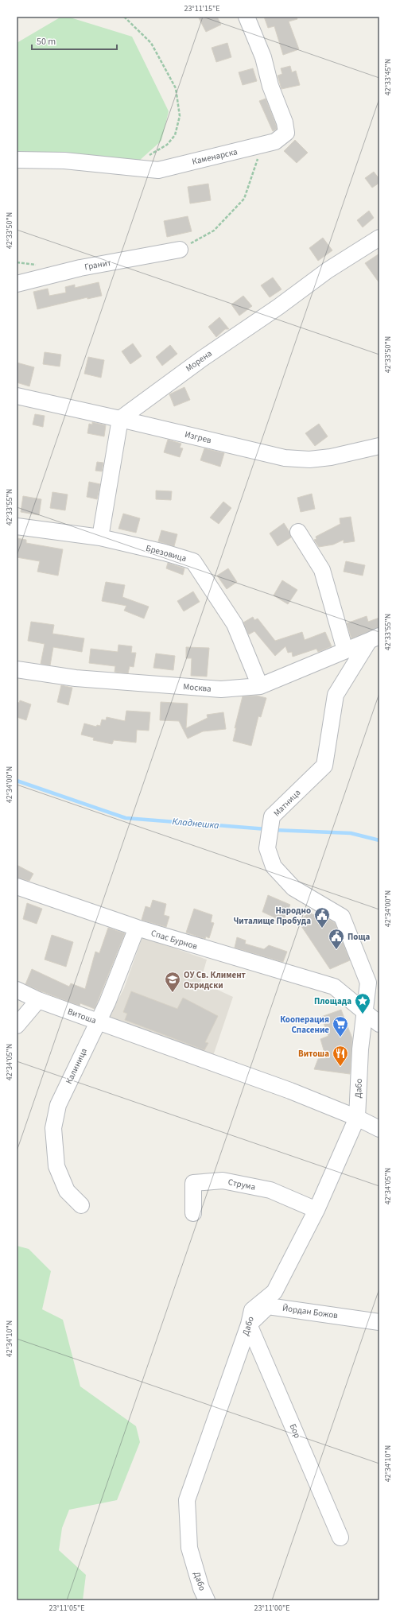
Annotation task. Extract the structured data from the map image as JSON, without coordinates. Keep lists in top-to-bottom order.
{
  "streets": {
    "street": [
      "Каменарска",
      "Гранит",
      "Морена",
      "Изгрев",
      "Брезовица",
      "Москва",
      "Матница",
      "Спас Бурнов",
      "Витоша",
      "Калиница",
      "Дабо",
      "Струма",
      "Йордан Божов",
      "Бор"
    ]
  },
  "crossings": [
    ["Морена", "Изгрев"],
    ["Брезовица", "Москва"],
    ["Москва", "Матница"],
    ["Матница", "Спас Бурнов"],
    ["Матница", "Дабо"],
    ["Спас Бурнов", "Калиница"],
    ["Витоша", "Калиница"],
    ["Витоша", "Дабо"],
    ["Дабо", "Струма"],
    ["Дабо", "Йордан Божов"],
    ["Дабо", "Бор"],
    ["Йордан Божов", "Бор"]
  ],
  "water": ["Кладнешка"],
  "places": {
    "public building": ["Народно Читалище Пробуда", "Поща"],
    "school or university": ["ОУ Св. Климент Охридски"],
    "place": ["Площада"],
    "supermarket": ["Кооперация Спасение"],
    "restaurant": ["Витоша"]
  },
  "scale_bar": "50 m",
  "coordinates": [
    "23°11'15\"E",
    "42°33'45\"N",
    "42°33'50\"N",
    "42°33'55\"N",
    "42°34'00\"N",
    "42°34'05\"N",
    "42°34'10\"N",
    "23°11'05\"E",
    "23°11'00\"E"
  ]
}
